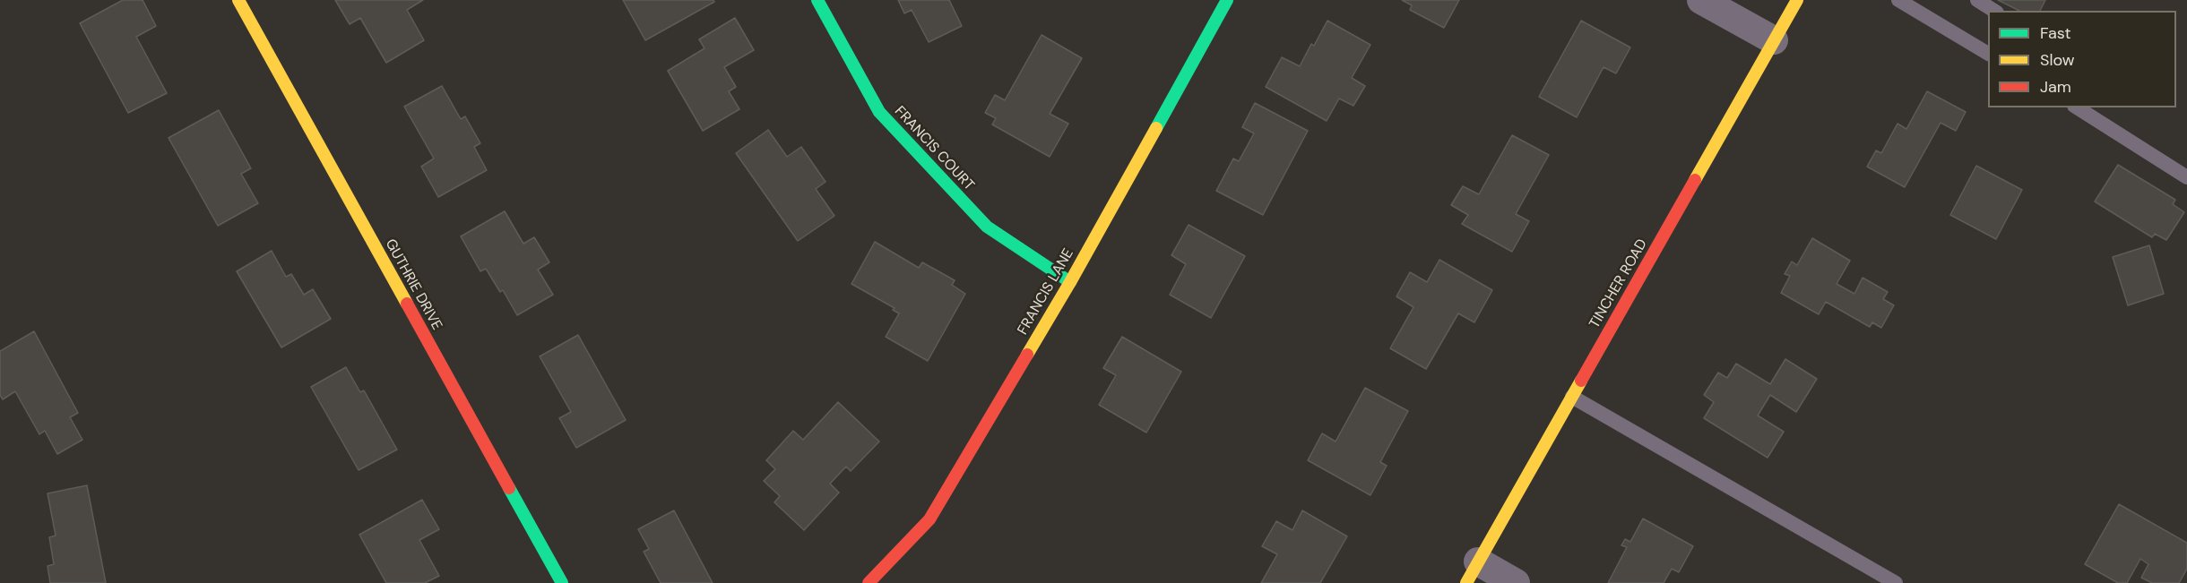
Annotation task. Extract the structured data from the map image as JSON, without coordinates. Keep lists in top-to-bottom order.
{
  "streets": {
    "street": [
      "FRANCIS COURT",
      "TINCHER ROAD",
      "GUTHRIE DRIVE",
      "FRANCIS LANE"
    ]
  },
  "crossings": [
    ["FRANCIS COURT", "FRANCIS LANE"]
  ],
  "legend": ["Fast", "Slow", "Jam"]
}
